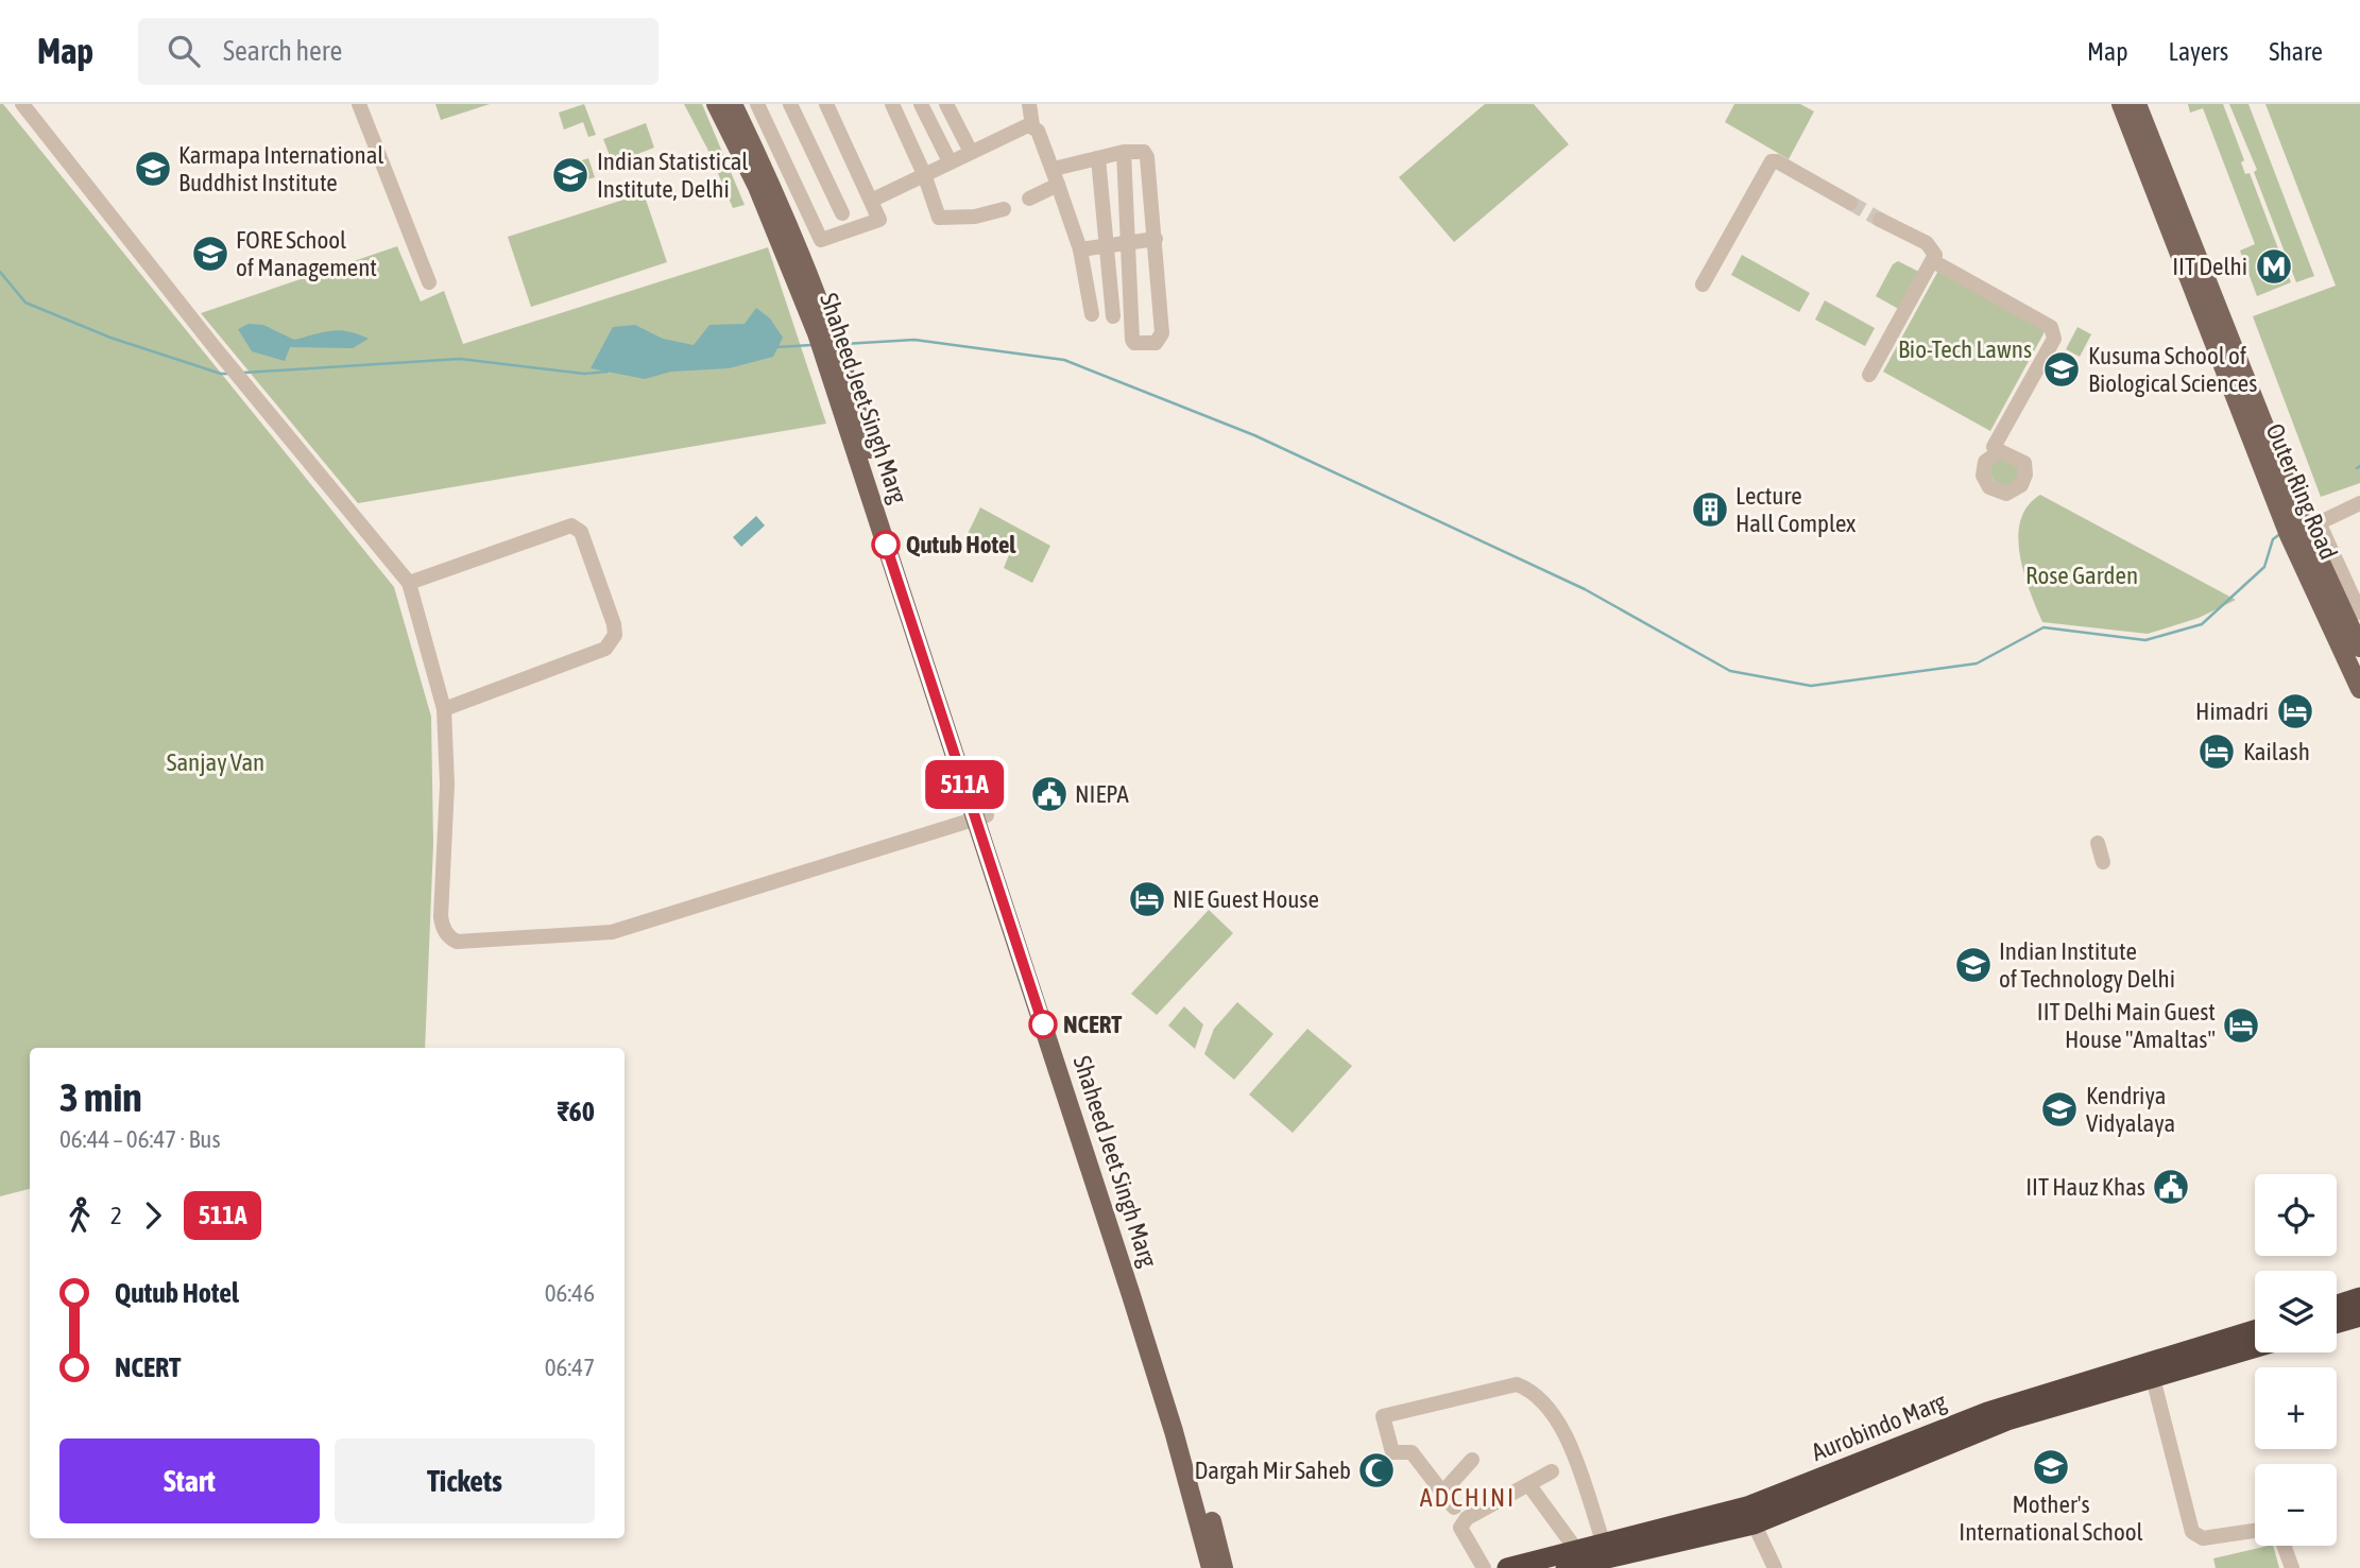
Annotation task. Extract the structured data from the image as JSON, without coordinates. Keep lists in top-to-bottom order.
{
  "streets": {
    "highway": ["Aurobindo Marg"],
    "main road": ["Shaheed Jeet Singh Marg", "Outer Ring Road"]
  },
  "districts": ["ADCHINI"],
  "parks": ["Bio-Tech Lawns", "Rose Garden", "Sanjay Van"],
  "places": {
    "school or university": [
      "Karmapa International Buddhist Institute",
      "Indian Statistical Institute, Delhi",
      "FORE School of Management",
      "Kusuma School of Biological Sciences",
      "Indian Institute of Technology Delhi",
      "Kendriya Vidyalaya",
      "Mother's International School"
    ],
    "metro station": ["IIT Delhi"],
    "building": ["Lecture Hall Complex"],
    "other": ["Qutub Hotel", "NCERT"],
    "hotel": [
      "Himadri",
      "Kailash",
      "NIE Guest House",
      "IIT Delhi Main Guest House \"Amaltas\""
    ],
    "public building": ["NIEPA", "IIT Hauz Khas"],
    "mosque": ["Dargah Mir Saheb"]
  },
  "lines": ["bus line 511A"],
  "page": {
    "header": "Map",
    "search": "Search here",
    "nav": ["Map", "Layers", "Share"],
    "on_map": "511A",
    "heading": ["3 min", "06:44 – 06:47 · Bus", "₹60"],
    "map_buttons": ["+", "−"],
    "legs": ["2", "511A"],
    "list": [
      {
        "name": "Qutub Hotel",
        "value": "06:46"
      },
      {
        "name": "NCERT",
        "value": "06:47"
      }
    ],
    "buttons": ["Start", "Tickets"]
  }
}
